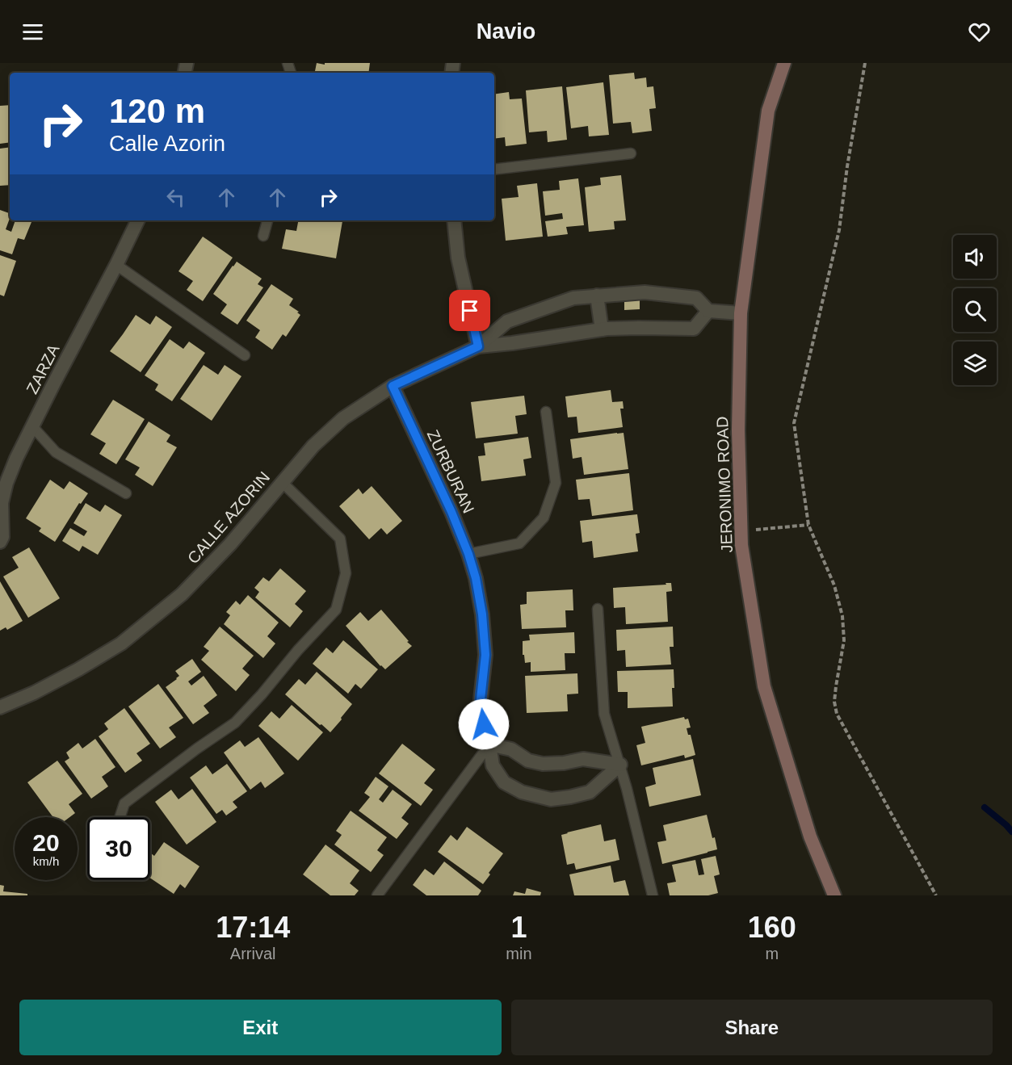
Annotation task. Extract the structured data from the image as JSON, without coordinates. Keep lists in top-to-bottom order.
{
  "streets": {
    "main road": ["JERONIMO ROAD"],
    "street": ["ZARZA", "ZURBURAN", "CALLE AZORIN"]
  },
  "crossings": [
    ["ZURBURAN", "CALLE AZORIN"]
  ],
  "page": {
    "header": "Navio",
    "turn": ["120 m", "Calle Azorin"],
    "speed": "20 km/h",
    "limit": "30",
    "eta": [
      "17:14",
      "Arrival",
      "1",
      "min",
      "160",
      "m"
    ],
    "buttons": ["Exit", "Share"]
  }
}
